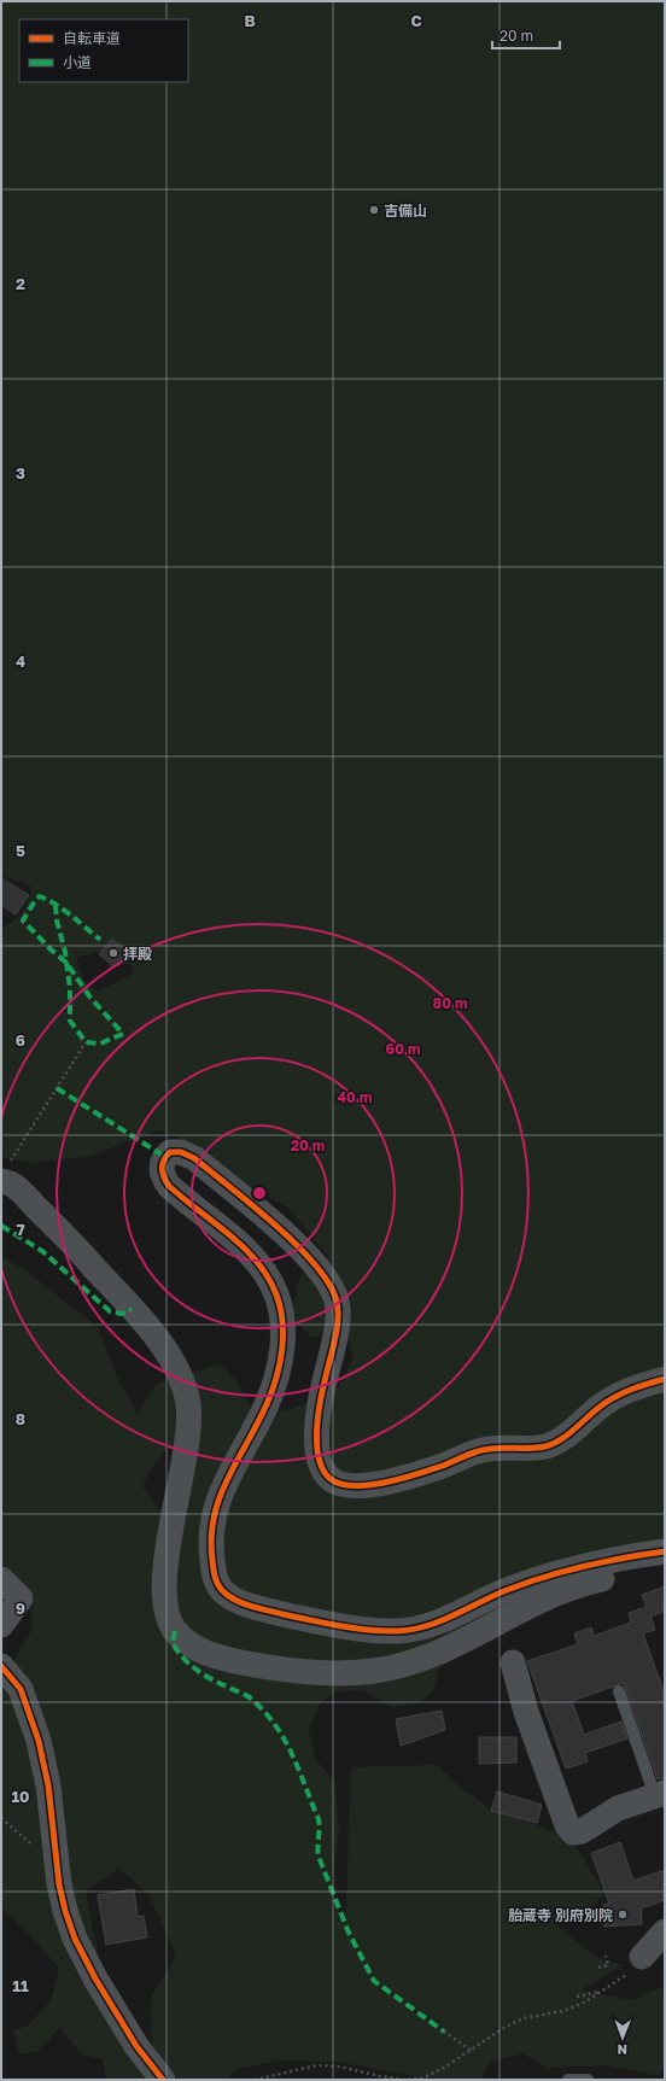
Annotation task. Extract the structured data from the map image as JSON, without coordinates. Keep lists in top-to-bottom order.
{
  "places": ["吉備山", "拝殿", "胎蔵寺 別府別院"],
  "legend": ["自転車道", "小道"],
  "scale_bar": "20 m",
  "north": "bottom",
  "grid": {
    "columns": ["B", "C"],
    "rows": [
      "2",
      "3",
      "4",
      "5",
      "6",
      "7",
      "8",
      "9",
      "10",
      "11"
    ]
  },
  "rings": [
    "80 m",
    "60 m",
    "40 m",
    "20 m"
  ]
}
